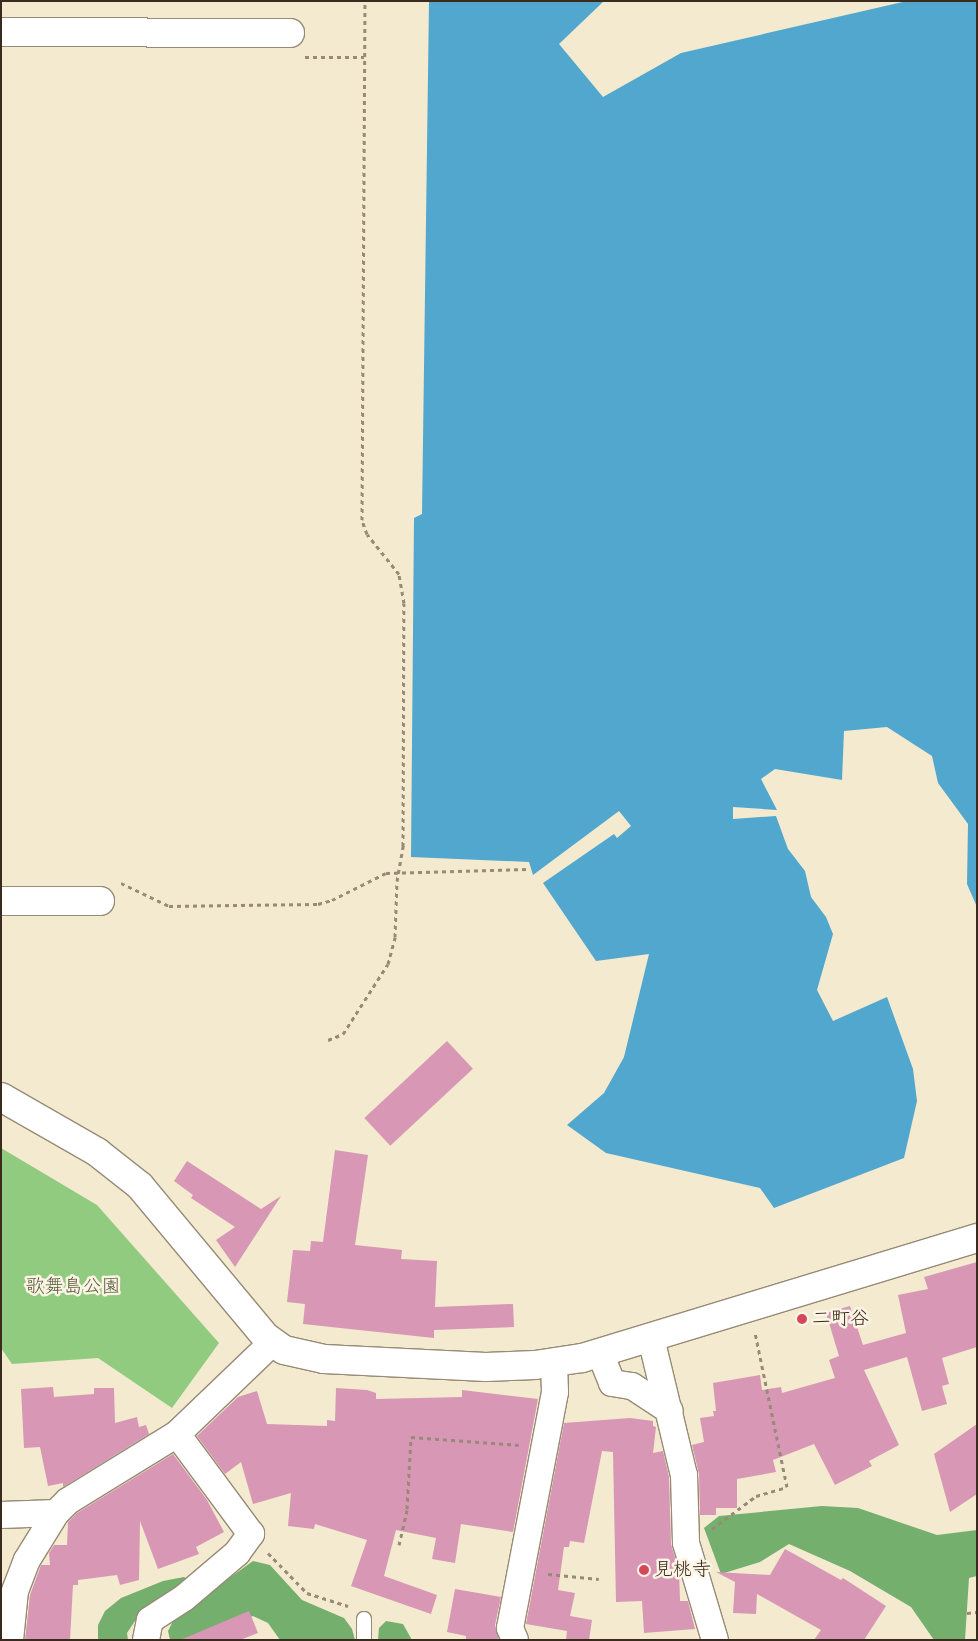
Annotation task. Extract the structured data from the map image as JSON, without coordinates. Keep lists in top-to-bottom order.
{
  "parks": ["歌舞島公園"],
  "places": ["二町谷", "見桃寺"]
}
